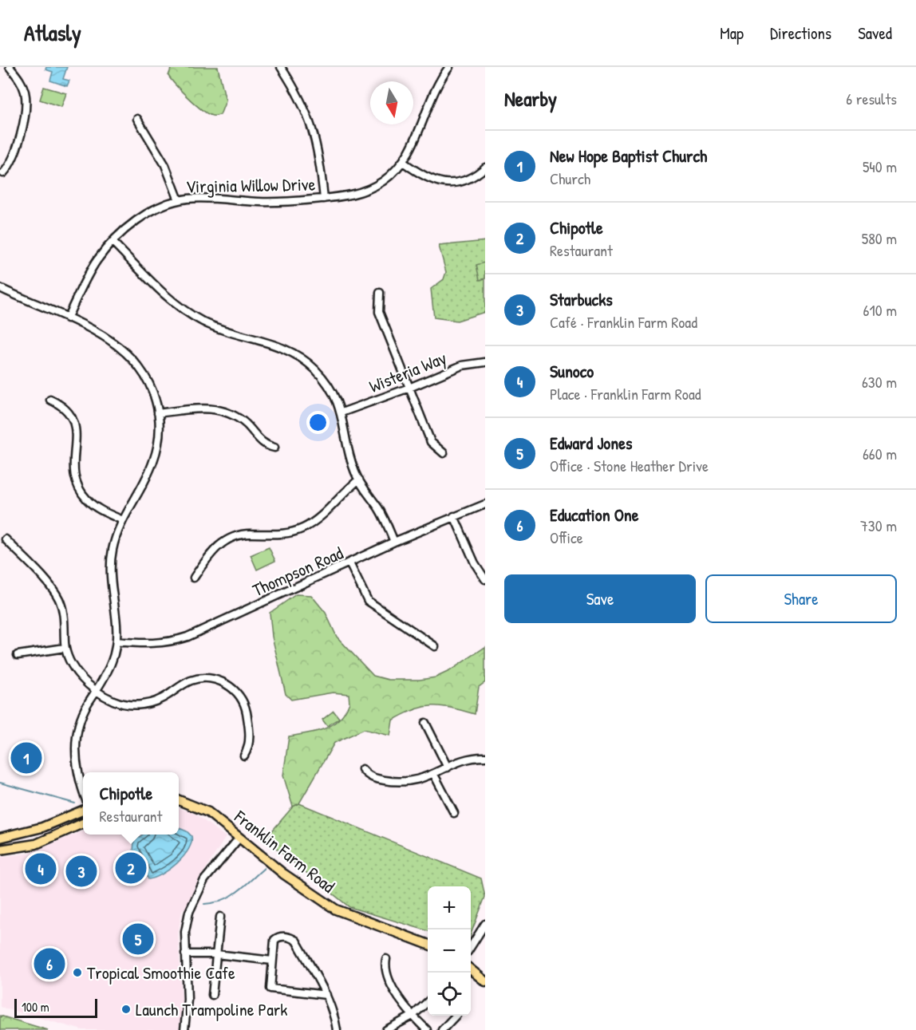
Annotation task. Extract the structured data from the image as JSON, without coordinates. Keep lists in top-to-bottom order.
{
  "streets": {
    "main road": ["Franklin Farm Road"],
    "street": ["Virginia Willow Drive", "Wisteria Way", "Thompson Road"]
  },
  "places": ["Tropical Smoothie Cafe", "Launch Trampoline Park"],
  "scale_bar": "100 m",
  "north": "bottom",
  "page": {
    "header": "Atlasly",
    "nav": ["Map", "Directions", "Saved"],
    "heading": ["Nearby", "6 results"],
    "list": [
      {
        "mark": "1",
        "name": "New Hope Baptist Church",
        "note": "Church",
        "value": "540 m"
      },
      {
        "mark": "2",
        "name": "Chipotle",
        "note": "Restaurant",
        "value": "580 m"
      },
      {
        "mark": "3",
        "name": "Starbucks",
        "note": "Café · Franklin Farm Road",
        "value": "610 m"
      },
      {
        "mark": "4",
        "name": "Sunoco",
        "note": "Place · Franklin Farm Road",
        "value": "630 m"
      },
      {
        "mark": "5",
        "name": "Edward Jones",
        "note": "Office · Stone Heather Drive",
        "value": "660 m"
      },
      {
        "mark": "6",
        "name": "Education One",
        "note": "Office",
        "value": "730 m"
      }
    ],
    "buttons": ["Save", "Share"],
    "pins": [
      "1",
      "2",
      "4",
      "3",
      "5",
      "6"
    ],
    "popup": ["Chipotle", "Restaurant"],
    "map_buttons": ["+", "−"],
    "scale": "100 m"
  }
}
